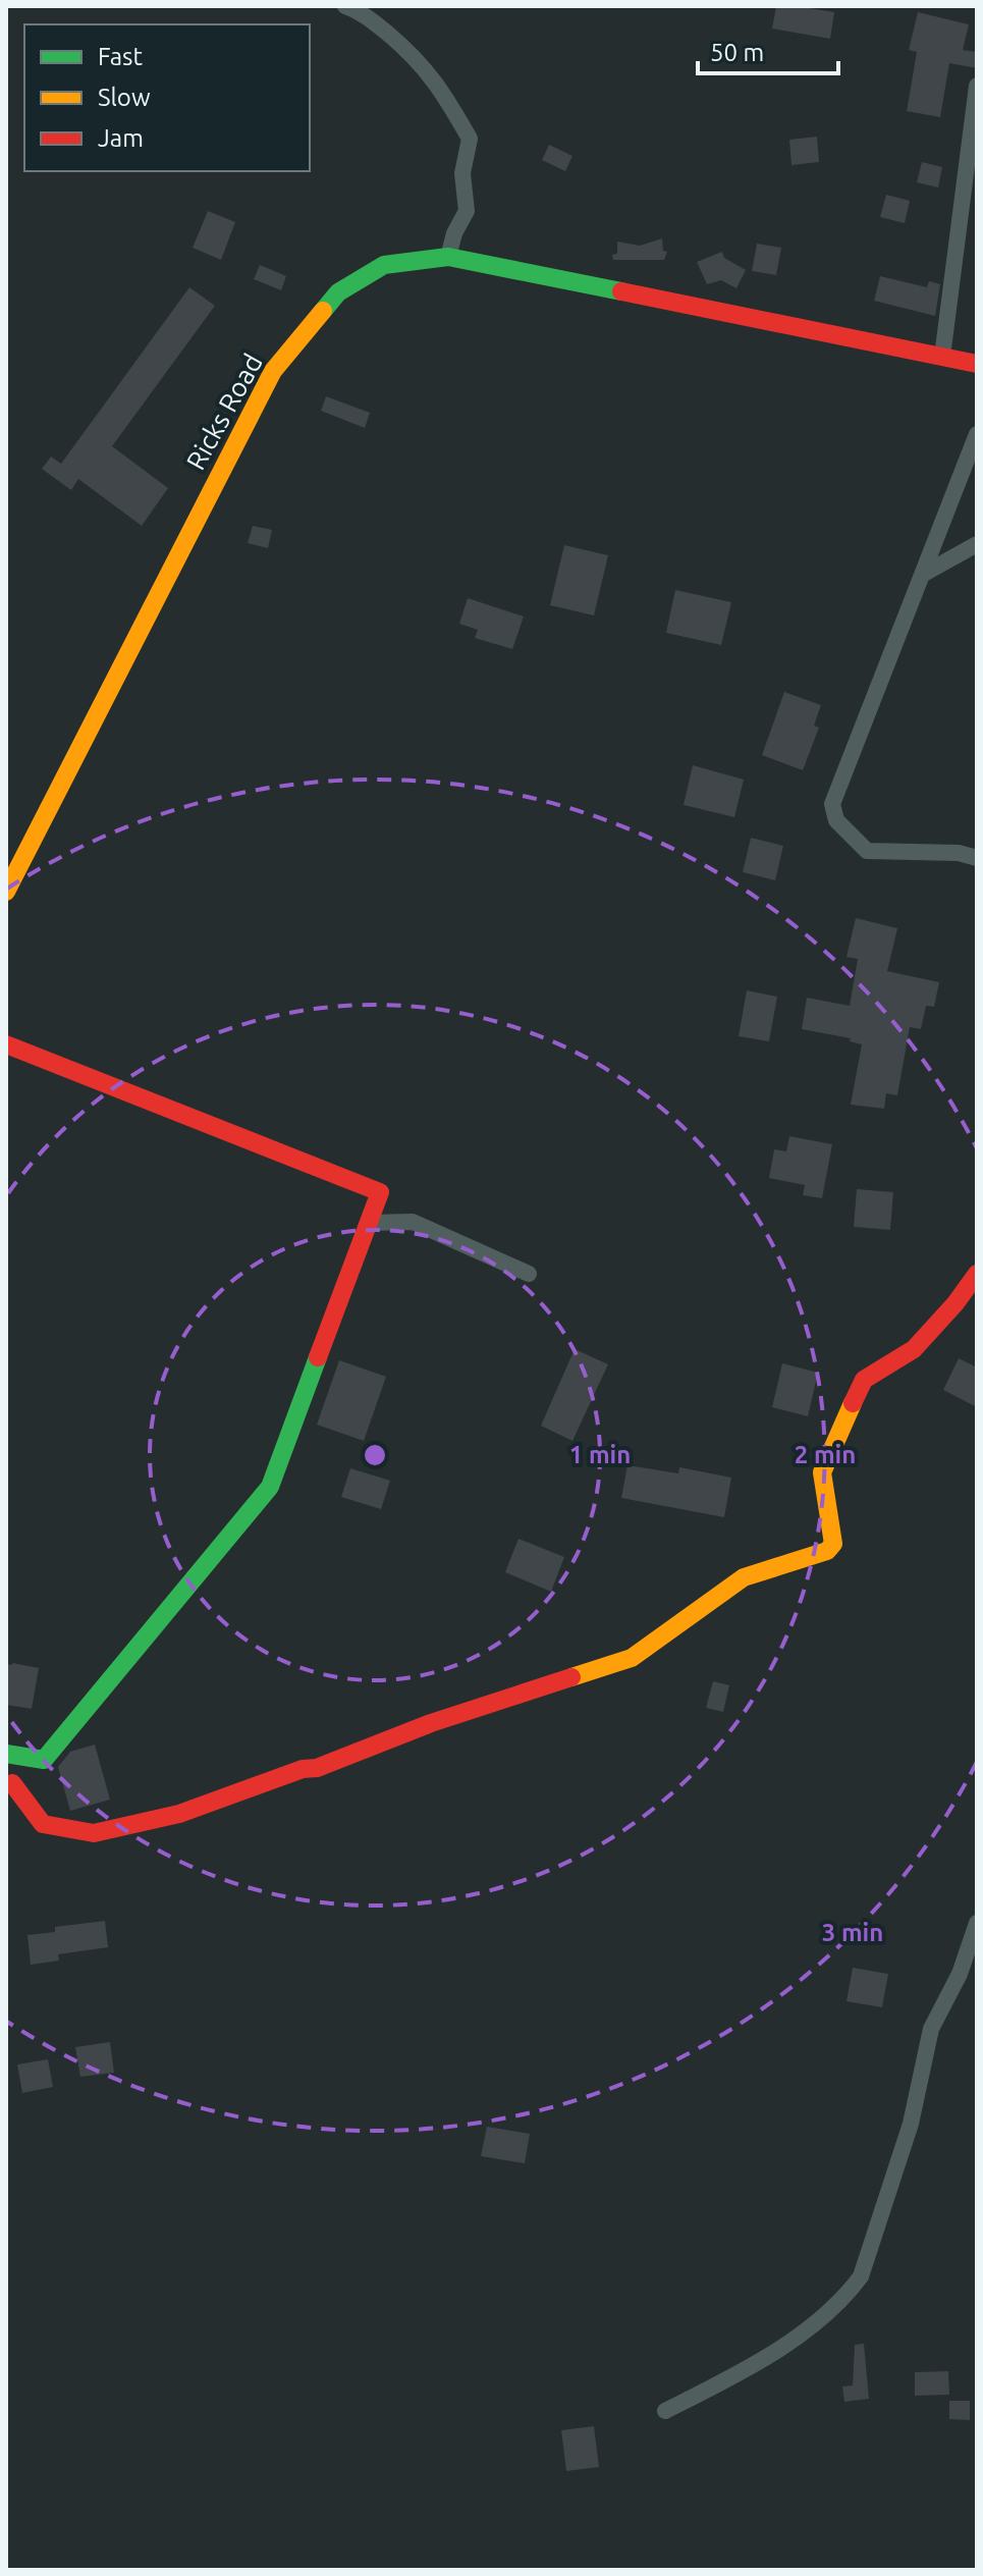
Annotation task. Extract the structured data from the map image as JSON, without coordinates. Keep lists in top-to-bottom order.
{
  "streets": {
    "street": ["Ricks Road"]
  },
  "legend": ["Fast", "Slow", "Jam"],
  "scale_bar": "50 m",
  "rings": ["1 min", "2 min", "3 min"]
}
